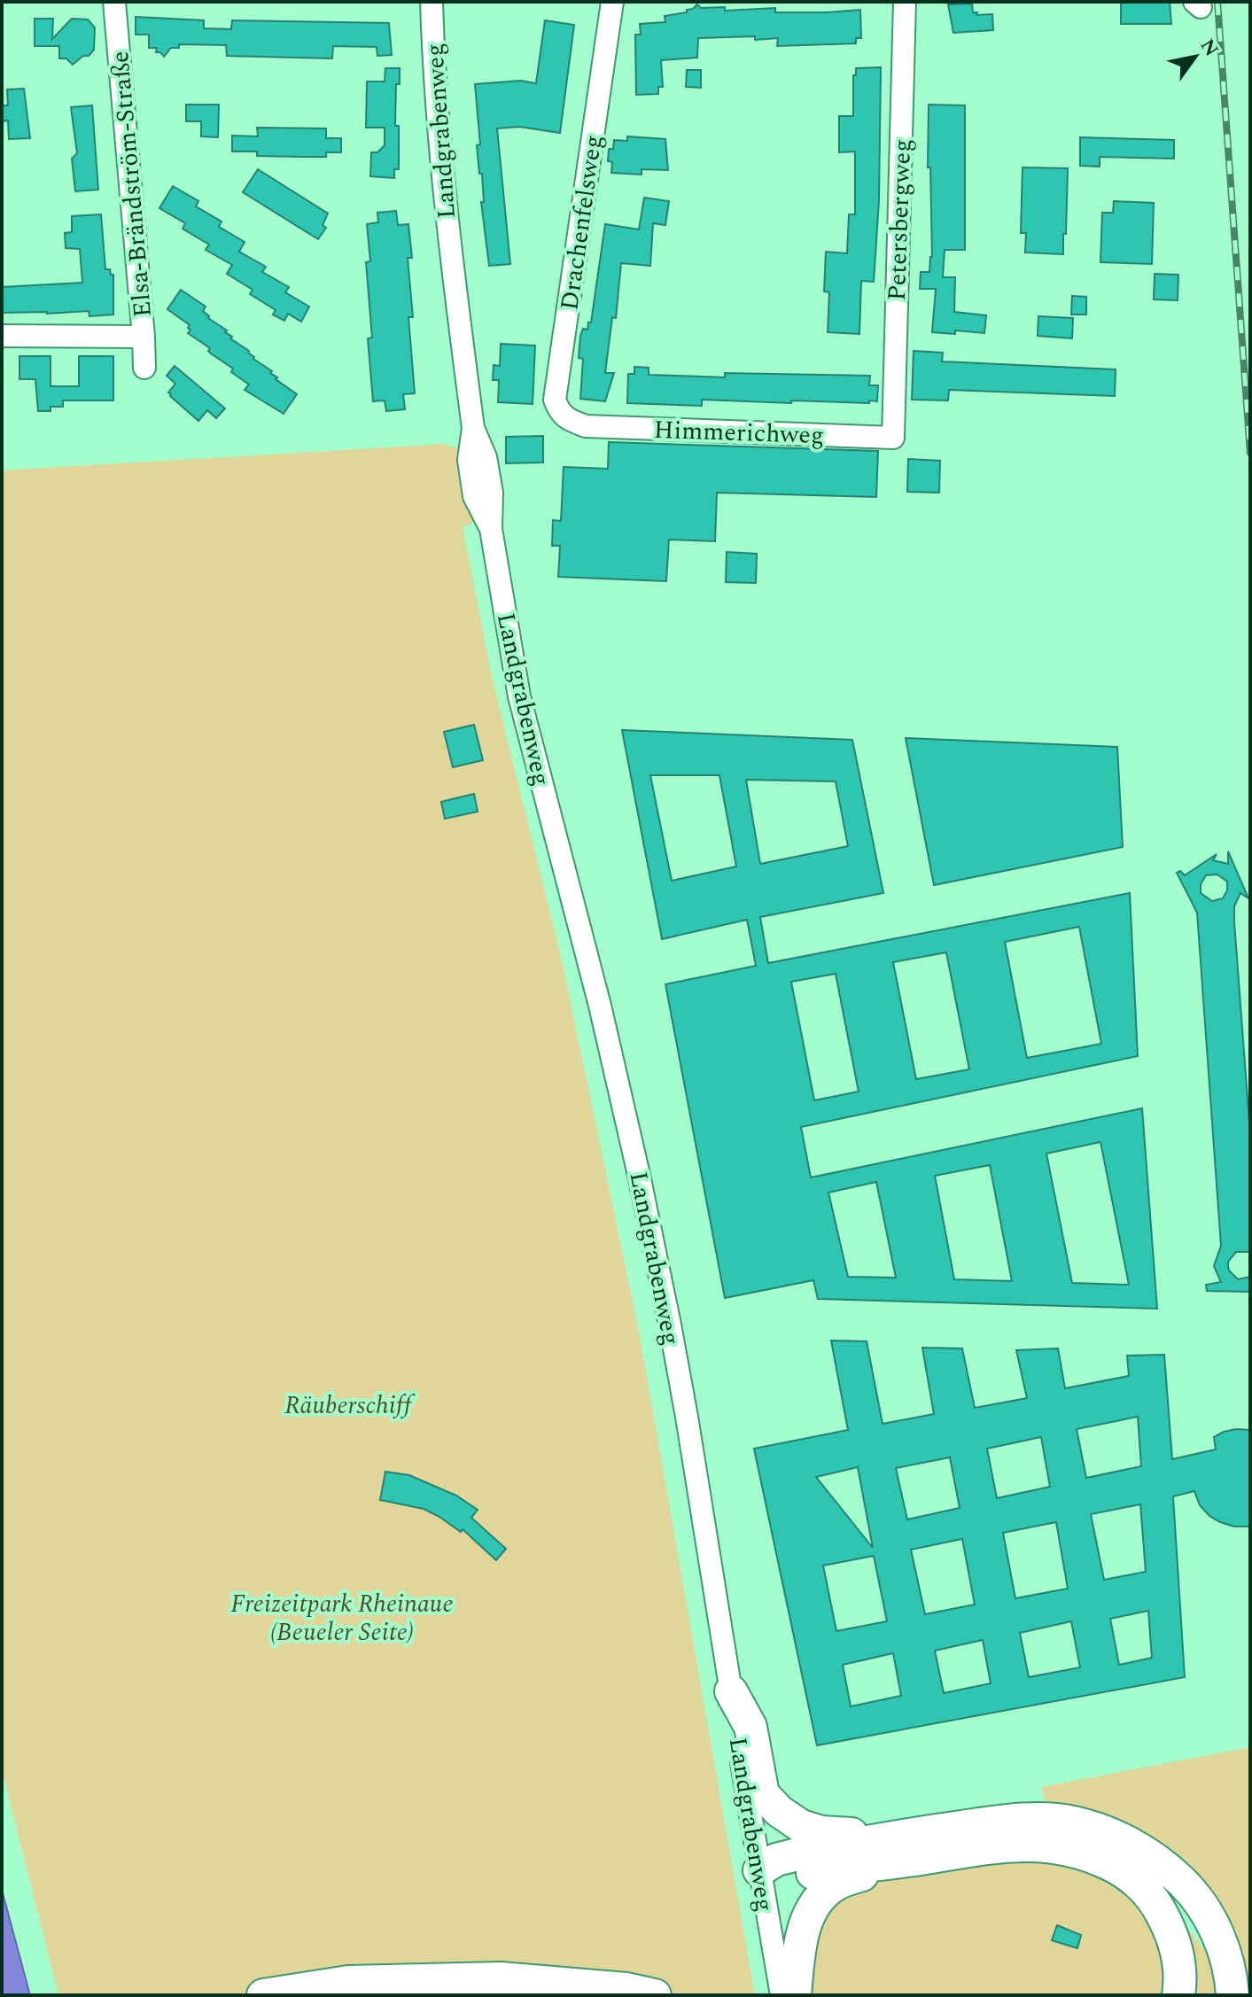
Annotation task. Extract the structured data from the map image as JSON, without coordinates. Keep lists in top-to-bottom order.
{
  "streets": {
    "street": [
      "Landgrabenweg",
      "Elsa-Brändström-Straße",
      "Petersbergweg",
      "Drachenfelsweg",
      "Himmerichweg"
    ]
  },
  "crossings": [
    ["Petersbergweg", "Himmerichweg"],
    ["Drachenfelsweg", "Himmerichweg"]
  ],
  "parks": ["Räuberschiff", "Freizeitpark Rheinaue (Beueler Seite)"],
  "north": "top right"
}
